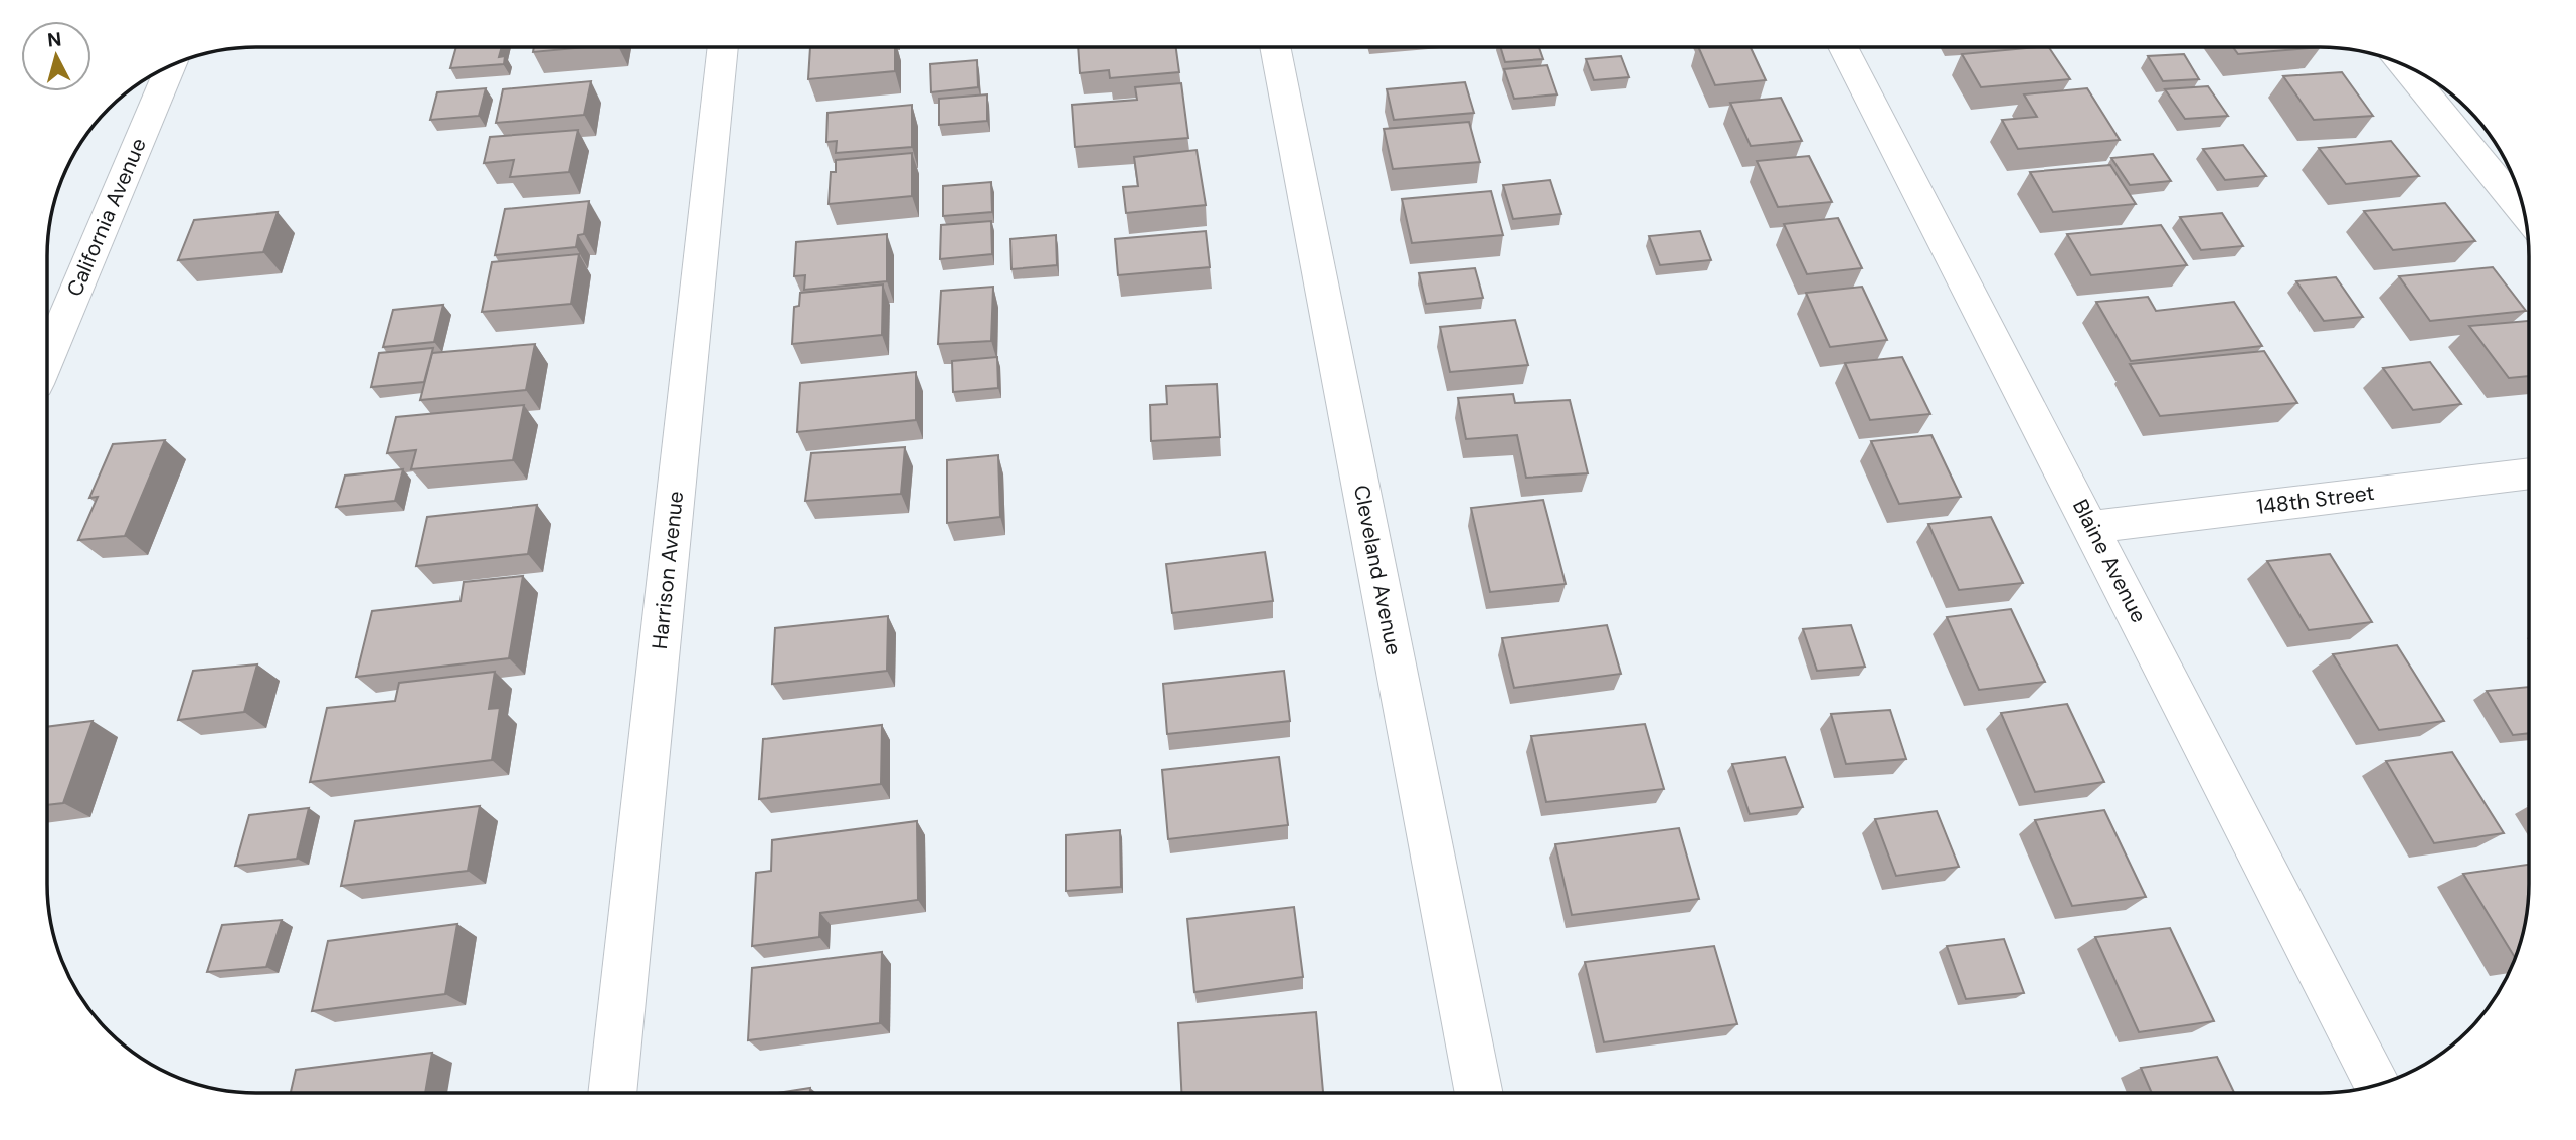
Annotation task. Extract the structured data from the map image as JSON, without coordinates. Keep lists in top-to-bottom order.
{
  "streets": {
    "street": [
      "California Avenue",
      "148th Street",
      "Blaine Avenue",
      "Harrison Avenue",
      "Cleveland Avenue"
    ]
  },
  "crossings": [
    ["148th Street", "Blaine Avenue"]
  ],
  "north": "top"
}
